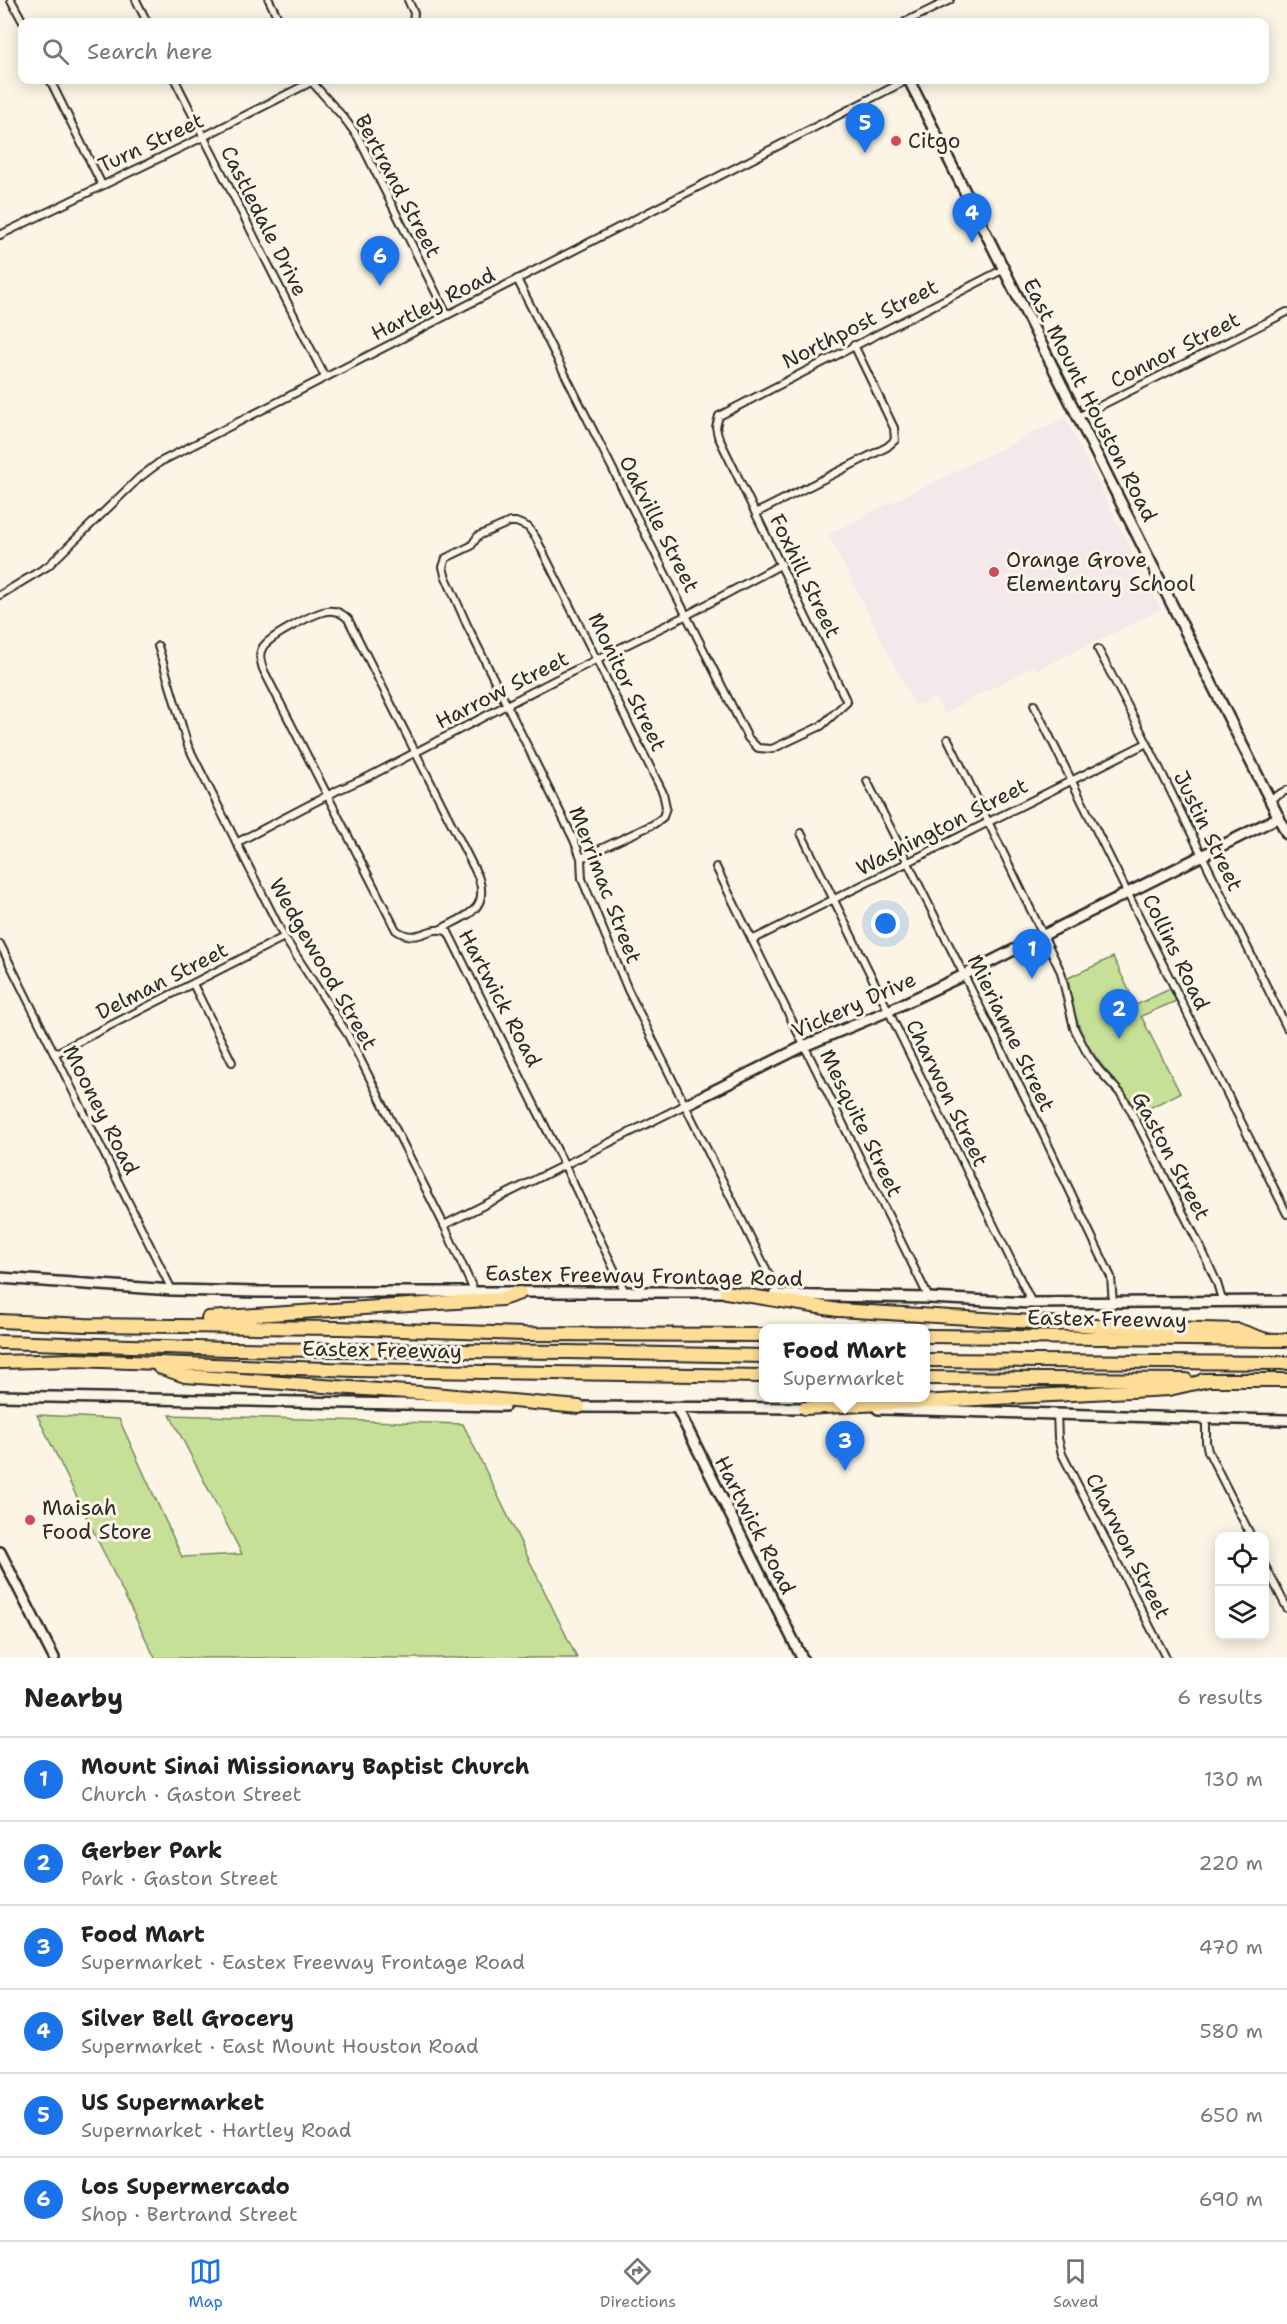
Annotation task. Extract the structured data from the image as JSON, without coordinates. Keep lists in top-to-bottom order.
{
  "streets": {
    "highway": ["Eastex Freeway"],
    "main road": [
      "East Mount Houston Road",
      "Hartwick Road",
      "Vickery Drive",
      "Eastex Freeway Frontage Road"
    ],
    "street": [
      "Turn Street",
      "Bertrand Street",
      "Castledale Drive",
      "Hartley Road",
      "Northpost Street",
      "Connor Street",
      "Oakville Street",
      "Foxhill Street",
      "Monitor Street",
      "Harrow Street",
      "Washington Street",
      "Justin Street",
      "Merrimac Street",
      "Collins Road",
      "Wedgewood Street",
      "Delman Street",
      "Mierianne Street",
      "Charwon Street",
      "Mooney Road",
      "Mesquite Street",
      "Gaston Street"
    ]
  },
  "crossings": [
    ["Turn Street", "Castledale Drive"],
    ["Bertrand Street", "Hartley Road"],
    ["Castledale Drive", "Hartley Road"],
    ["Hartley Road", "Oakville Street"],
    ["Northpost Street", "East Mount Houston Road"],
    ["Northpost Street", "Foxhill Street"],
    ["Connor Street", "East Mount Houston Road"],
    ["East Mount Houston Road", "Vickery Drive"],
    ["Oakville Street", "Foxhill Street"],
    ["Oakville Street", "Harrow Street"],
    ["Foxhill Street", "Harrow Street"],
    ["Monitor Street", "Harrow Street"],
    ["Monitor Street", "Merrimac Street"],
    ["Harrow Street", "Merrimac Street"],
    ["Harrow Street", "Wedgewood Street"],
    ["Harrow Street", "Hartwick Road"],
    ["Washington Street", "Justin Street"],
    ["Washington Street", "Collins Road"],
    ["Washington Street", "Mierianne Street"],
    ["Washington Street", "Charwon Street"],
    ["Washington Street", "Mesquite Street"],
    ["Washington Street", "Gaston Street"],
    ["Justin Street", "Vickery Drive"],
    ["Merrimac Street", "Vickery Drive"],
    ["Merrimac Street", "Eastex Freeway Frontage Road"],
    ["Collins Road", "Vickery Drive"],
    ["Wedgewood Street", "Delman Street"],
    ["Wedgewood Street", "Vickery Drive"],
    ["Wedgewood Street", "Eastex Freeway Frontage Road"],
    ["Delman Street", "Mooney Road"],
    ["Hartwick Road", "Vickery Drive"],
    ["Hartwick Road", "Eastex Freeway Frontage Road"],
    ["Vickery Drive", "Mierianne Street"],
    ["Vickery Drive", "Charwon Street"],
    ["Vickery Drive", "Mesquite Street"],
    ["Vickery Drive", "Gaston Street"],
    ["Mierianne Street", "Eastex Freeway Frontage Road"],
    ["Charwon Street", "Eastex Freeway Frontage Road"],
    ["Mooney Road", "Eastex Freeway Frontage Road"],
    ["Mesquite Street", "Eastex Freeway Frontage Road"],
    ["Gaston Street", "Eastex Freeway Frontage Road"]
  ],
  "places": ["Citgo", "Orange Grove Elementary School", "Maisah Food Store"],
  "page": {
    "search": "Search here",
    "pins": [
      "5",
      "4",
      "6",
      "1",
      "2",
      "3"
    ],
    "popup": ["Food Mart", "Supermarket"],
    "heading": ["Nearby", "6 results"],
    "list": [
      {
        "mark": "1",
        "name": "Mount Sinai Missionary Baptist Church",
        "note": "Church · Gaston Street",
        "value": "130 m"
      },
      {
        "mark": "2",
        "name": "Gerber Park",
        "note": "Park · Gaston Street",
        "value": "220 m"
      },
      {
        "mark": "3",
        "name": "Food Mart",
        "note": "Supermarket · Eastex Freeway Frontage Road",
        "value": "470 m"
      },
      {
        "mark": "4",
        "name": "Silver Bell Grocery",
        "note": "Supermarket · East Mount Houston Road",
        "value": "580 m"
      },
      {
        "mark": "5",
        "name": "US Supermarket",
        "note": "Supermarket · Hartley Road",
        "value": "650 m"
      },
      {
        "mark": "6",
        "name": "Los Supermercado",
        "note": "Shop · Bertrand Street",
        "value": "690 m"
      }
    ],
    "nav": ["Map", "Directions", "Saved"]
  }
}
